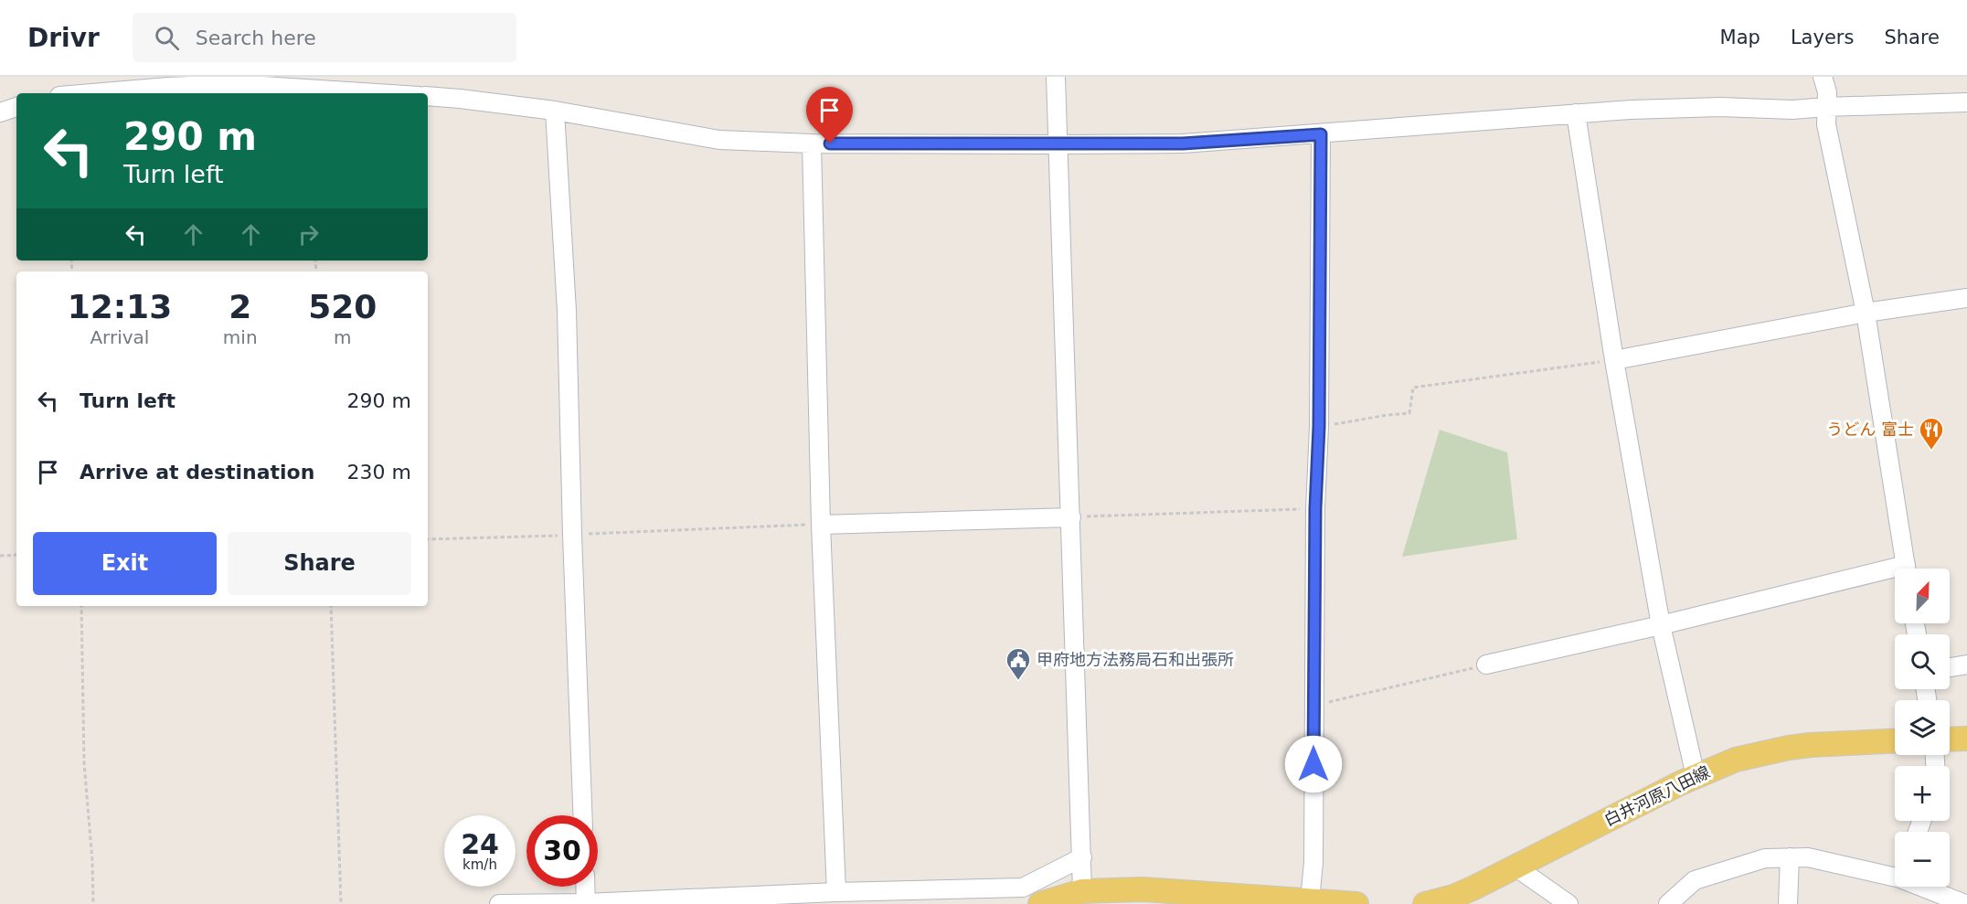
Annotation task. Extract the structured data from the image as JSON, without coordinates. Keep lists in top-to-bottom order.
{
  "streets": {
    "main road": ["白井河原八田線"]
  },
  "places": {
    "restaurant": ["うどん 富士"],
    "public building": ["甲府地方法務局石和出張所"]
  },
  "north": "top right",
  "page": {
    "header": "Drivr",
    "search": "Search here",
    "nav": ["Map", "Layers", "Share"],
    "turn": ["290 m", "Turn left"],
    "eta": [
      "12:13",
      "Arrival",
      "2",
      "min",
      "520",
      "m"
    ],
    "list": [
      {
        "name": "Turn left",
        "value": "290 m"
      },
      {
        "name": "Arrive at destination",
        "value": "230 m"
      }
    ],
    "buttons": ["Exit", "Share"],
    "map_buttons": ["+", "−"],
    "speed": "24 km/h",
    "limit": "30"
  }
}
